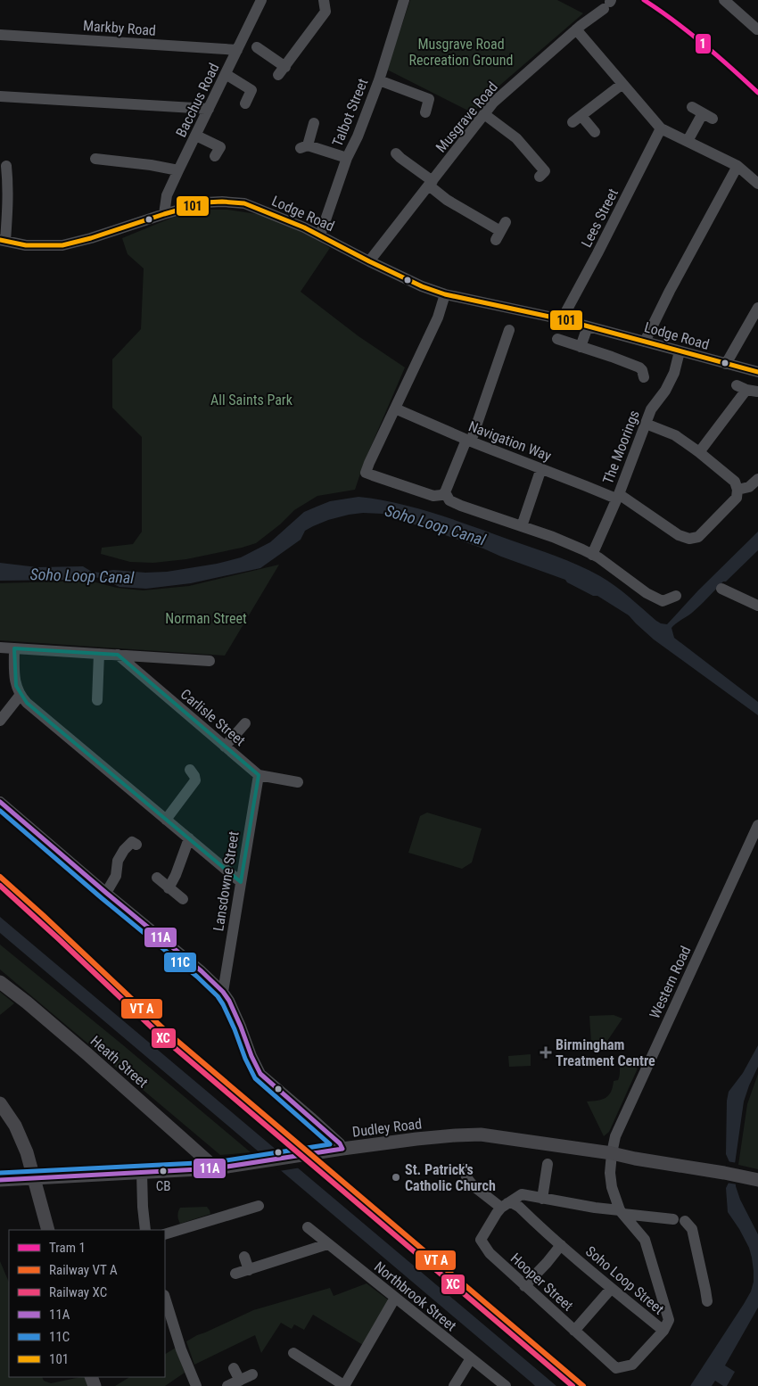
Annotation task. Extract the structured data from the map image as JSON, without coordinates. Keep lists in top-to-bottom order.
{
  "streets": {
    "main road": ["Heath Street", "Dudley Road"],
    "street": [
      "Markby Road",
      "Bacchus Road",
      "Talbot Street",
      "Musgrave Road",
      "Lodge Road",
      "Lees Street",
      "Navigation Way",
      "The Moorings",
      "Carlisle Street",
      "Lansdowne Street",
      "Western Road",
      "Soho Loop Street",
      "Hooper Street",
      "Northbrook Street"
    ]
  },
  "crossings": [
    ["Markby Road", "Bacchus Road"],
    ["Bacchus Road", "Lodge Road"],
    ["Talbot Street", "Lodge Road"],
    ["Musgrave Road", "Lodge Road"],
    ["Lodge Road", "Lees Street"],
    ["Lodge Road", "The Moorings"],
    ["Navigation Way", "The Moorings"],
    ["Carlisle Street", "Lansdowne Street"],
    ["Western Road", "Dudley Road"],
    ["Western Road", "Soho Loop Street"],
    ["Heath Street", "Dudley Road"],
    ["Soho Loop Street", "Hooper Street"]
  ],
  "water": ["Soho Loop Canal"],
  "parks": ["Musgrave Road Recreation Ground", "All Saints Park", "Norman Street"],
  "places": {
    "health": ["Birmingham Treatment Centre"],
    "other": ["CB", "St. Patrick's Catholic Church"]
  },
  "lines": [
    "tram line 1",
    "transit line 101",
    "transit line 11A",
    "transit line 11C",
    "rail line XC"
  ],
  "legend": [
    "Tram 1",
    "Railway VT A",
    "Railway XC",
    "11A",
    "11C",
    "101"
  ]
}
